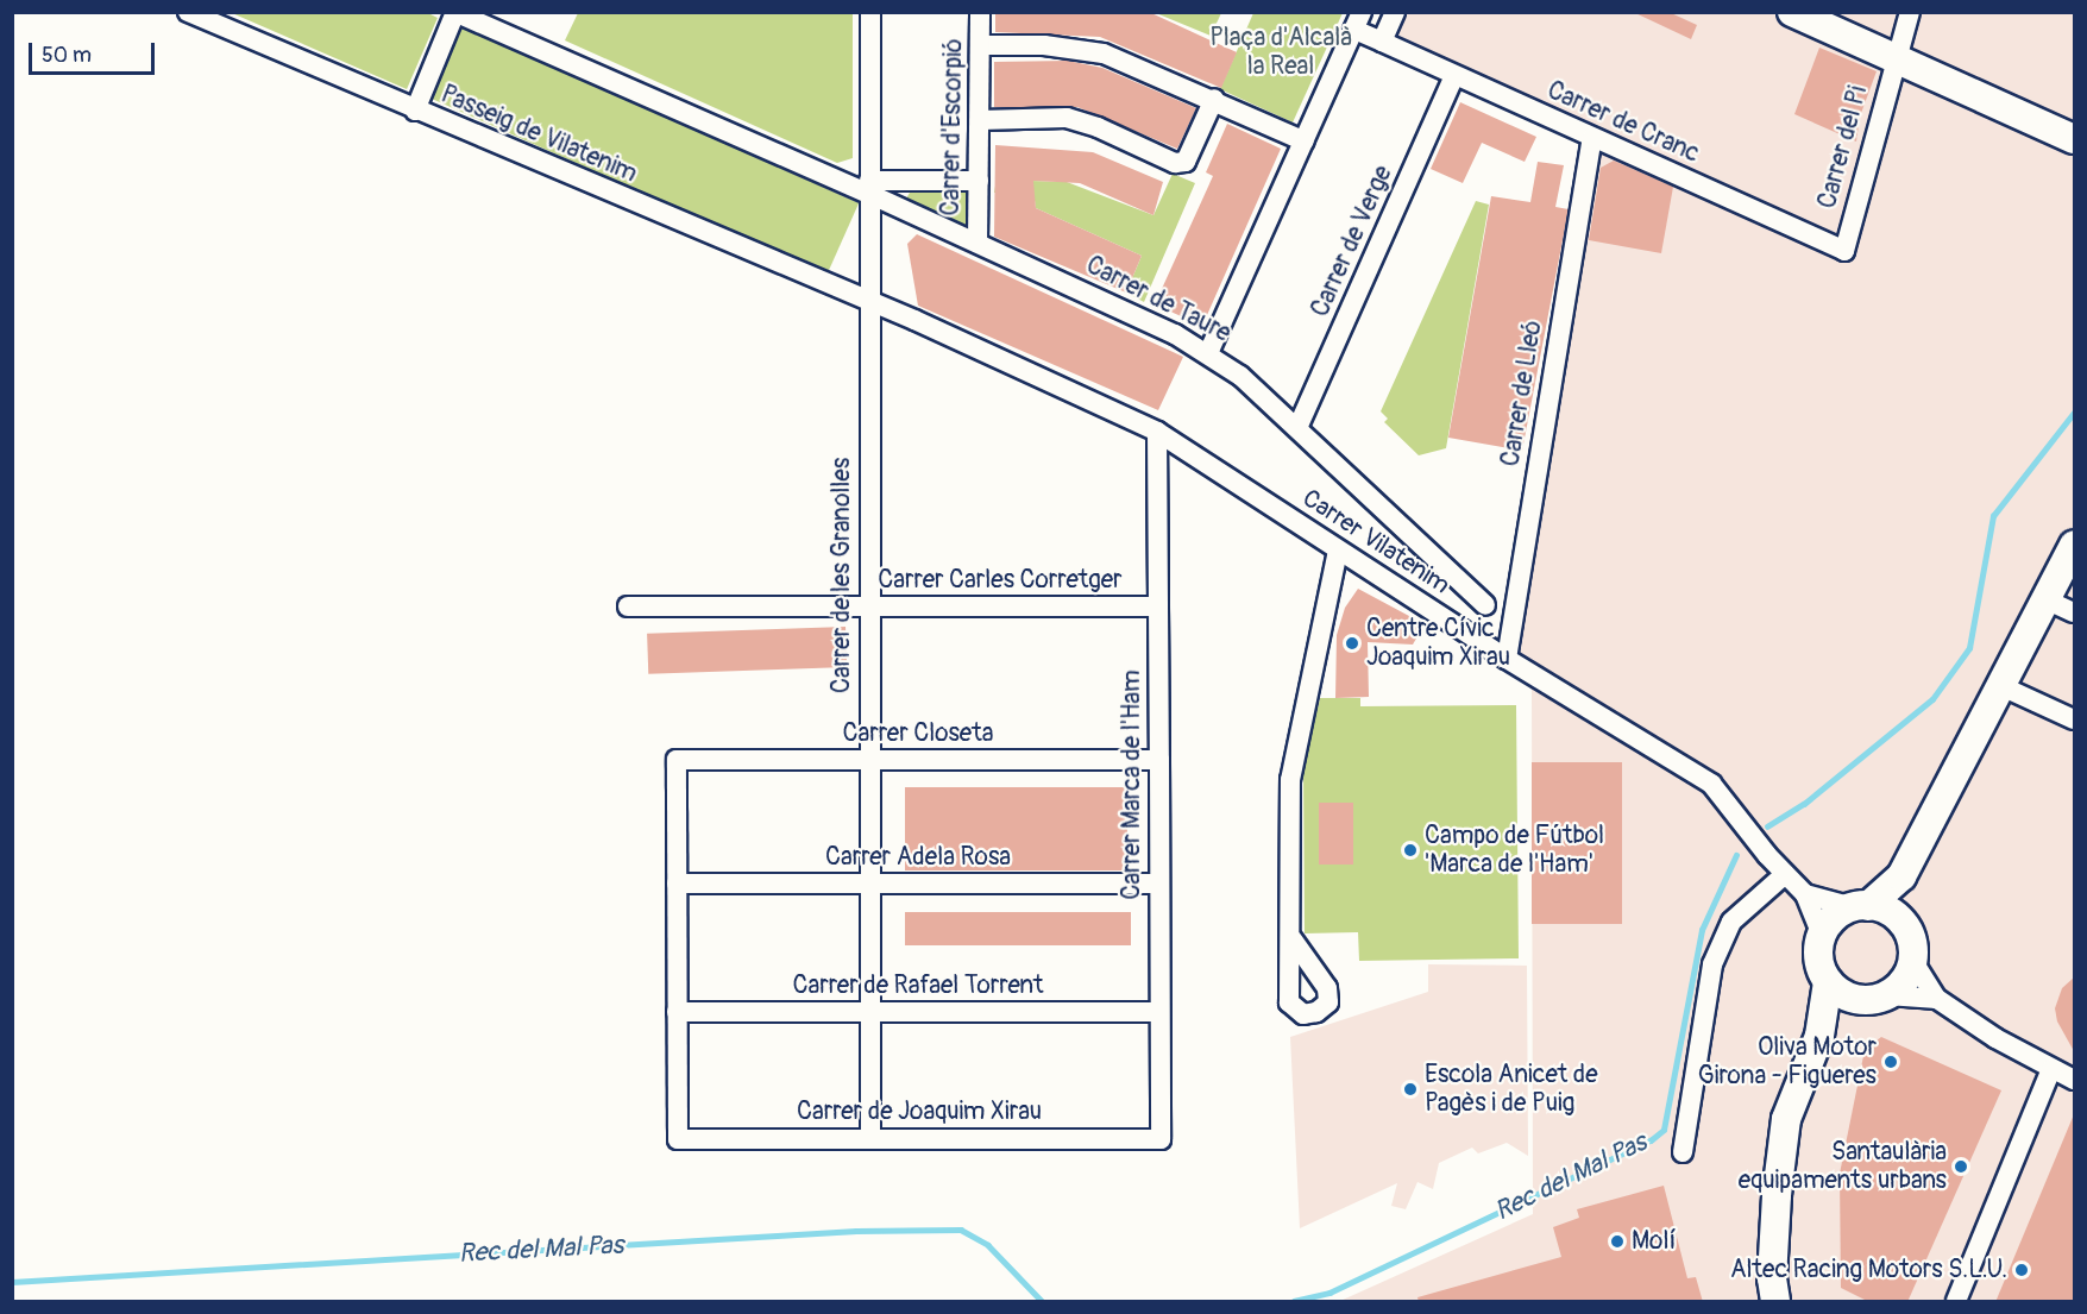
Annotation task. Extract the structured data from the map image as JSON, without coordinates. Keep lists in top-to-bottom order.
{
  "streets": {
    "street": [
      "Carrer de Cranc",
      "Carrer d'Escorpió",
      "Passeig de Vilatenim",
      "Carrer del Pi",
      "Carrer de Verge",
      "Carrer de Taure",
      "Carrer de Lleó",
      "Carrer Vilatenim",
      "Carrer de les Granolles",
      "Carrer Carles Corretger",
      "Carrer Closeta",
      "Carrer Marca de l'Ham",
      "Carrer Adela Rosa",
      "Carrer de Rafael Torrent",
      "Carrer de Joaquim Xirau"
    ]
  },
  "crossings": [
    ["Carrer de Cranc", "Carrer del Pi"],
    ["Carrer de Cranc", "Carrer de Verge"],
    ["Carrer de Cranc", "Carrer de Lleó"],
    ["Carrer d'Escorpió", "Carrer de Taure"],
    ["Passeig de Vilatenim", "Carrer Vilatenim"],
    ["Passeig de Vilatenim", "Carrer de les Granolles"],
    ["Carrer de Verge", "Carrer de Taure"],
    ["Carrer de Taure", "Carrer de les Granolles"],
    ["Carrer de Lleó", "Carrer Vilatenim"],
    ["Carrer Vilatenim", "Carrer de les Granolles"],
    ["Carrer Vilatenim", "Carrer Marca de l'Ham"],
    ["Carrer de les Granolles", "Carrer Carles Corretger"],
    ["Carrer de les Granolles", "Carrer Closeta"],
    ["Carrer de les Granolles", "Carrer Adela Rosa"],
    ["Carrer de les Granolles", "Carrer de Rafael Torrent"],
    ["Carrer de les Granolles", "Carrer de Joaquim Xirau"],
    ["Carrer Carles Corretger", "Carrer Marca de l'Ham"],
    ["Carrer Closeta", "Carrer Marca de l'Ham"],
    ["Carrer Closeta", "Carrer Adela Rosa"],
    ["Carrer Marca de l'Ham", "Carrer Adela Rosa"],
    ["Carrer Marca de l'Ham", "Carrer de Rafael Torrent"],
    ["Carrer Marca de l'Ham", "Carrer de Joaquim Xirau"],
    ["Carrer de Rafael Torrent", "Carrer de Joaquim Xirau"]
  ],
  "water": ["Rec del Mal Pas"],
  "parks": ["Plaça d'Alcalà la Real"],
  "places": [
    "Centre Cívic Joaquim Xirau",
    "Campo de Fútbol 'Marca de l'Ham'",
    "Oliva Motor Girona - Figueres",
    "Escola Anicet de Pagès i de Puig",
    "Santaulària equipaments urbans",
    "Molí",
    "Altec Racing Motors S.L.U."
  ],
  "scale_bar": "50 m"
}
